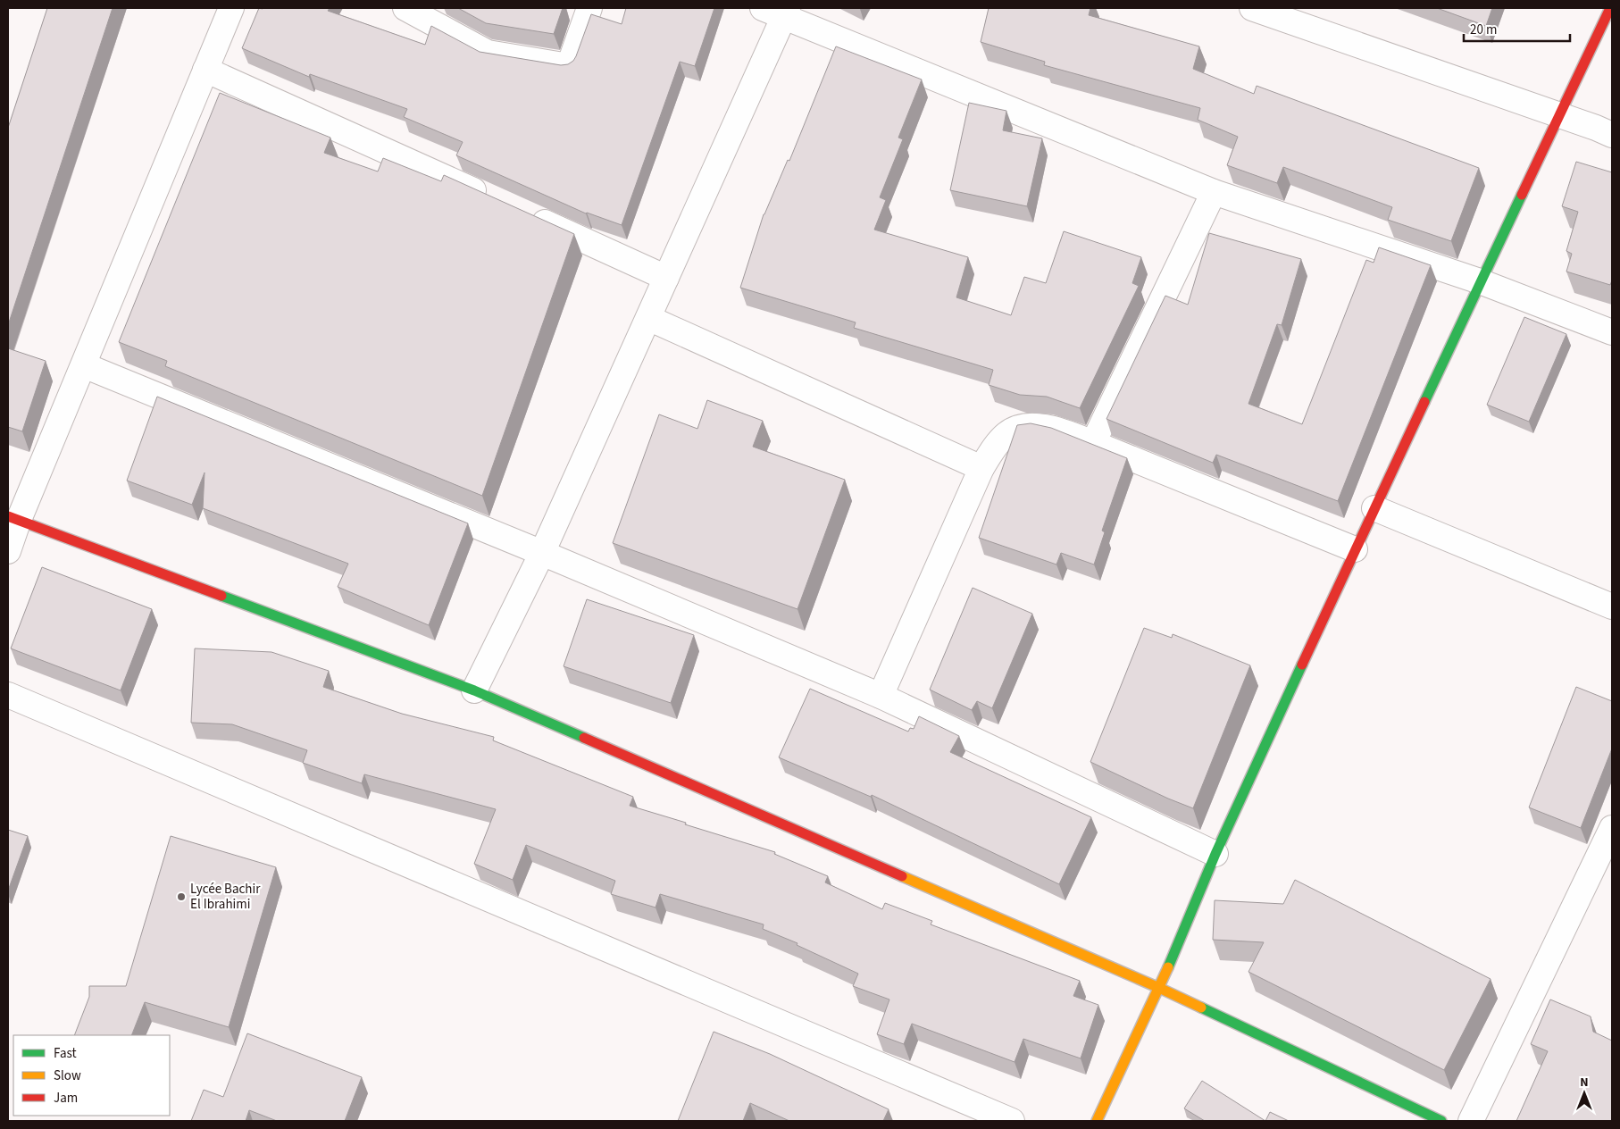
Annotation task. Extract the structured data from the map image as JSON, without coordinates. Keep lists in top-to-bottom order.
{
  "places": ["Lycée Bachir El Ibrahimi"],
  "legend": ["Fast", "Slow", "Jam"],
  "scale_bar": "20 m",
  "north": "top"
}
